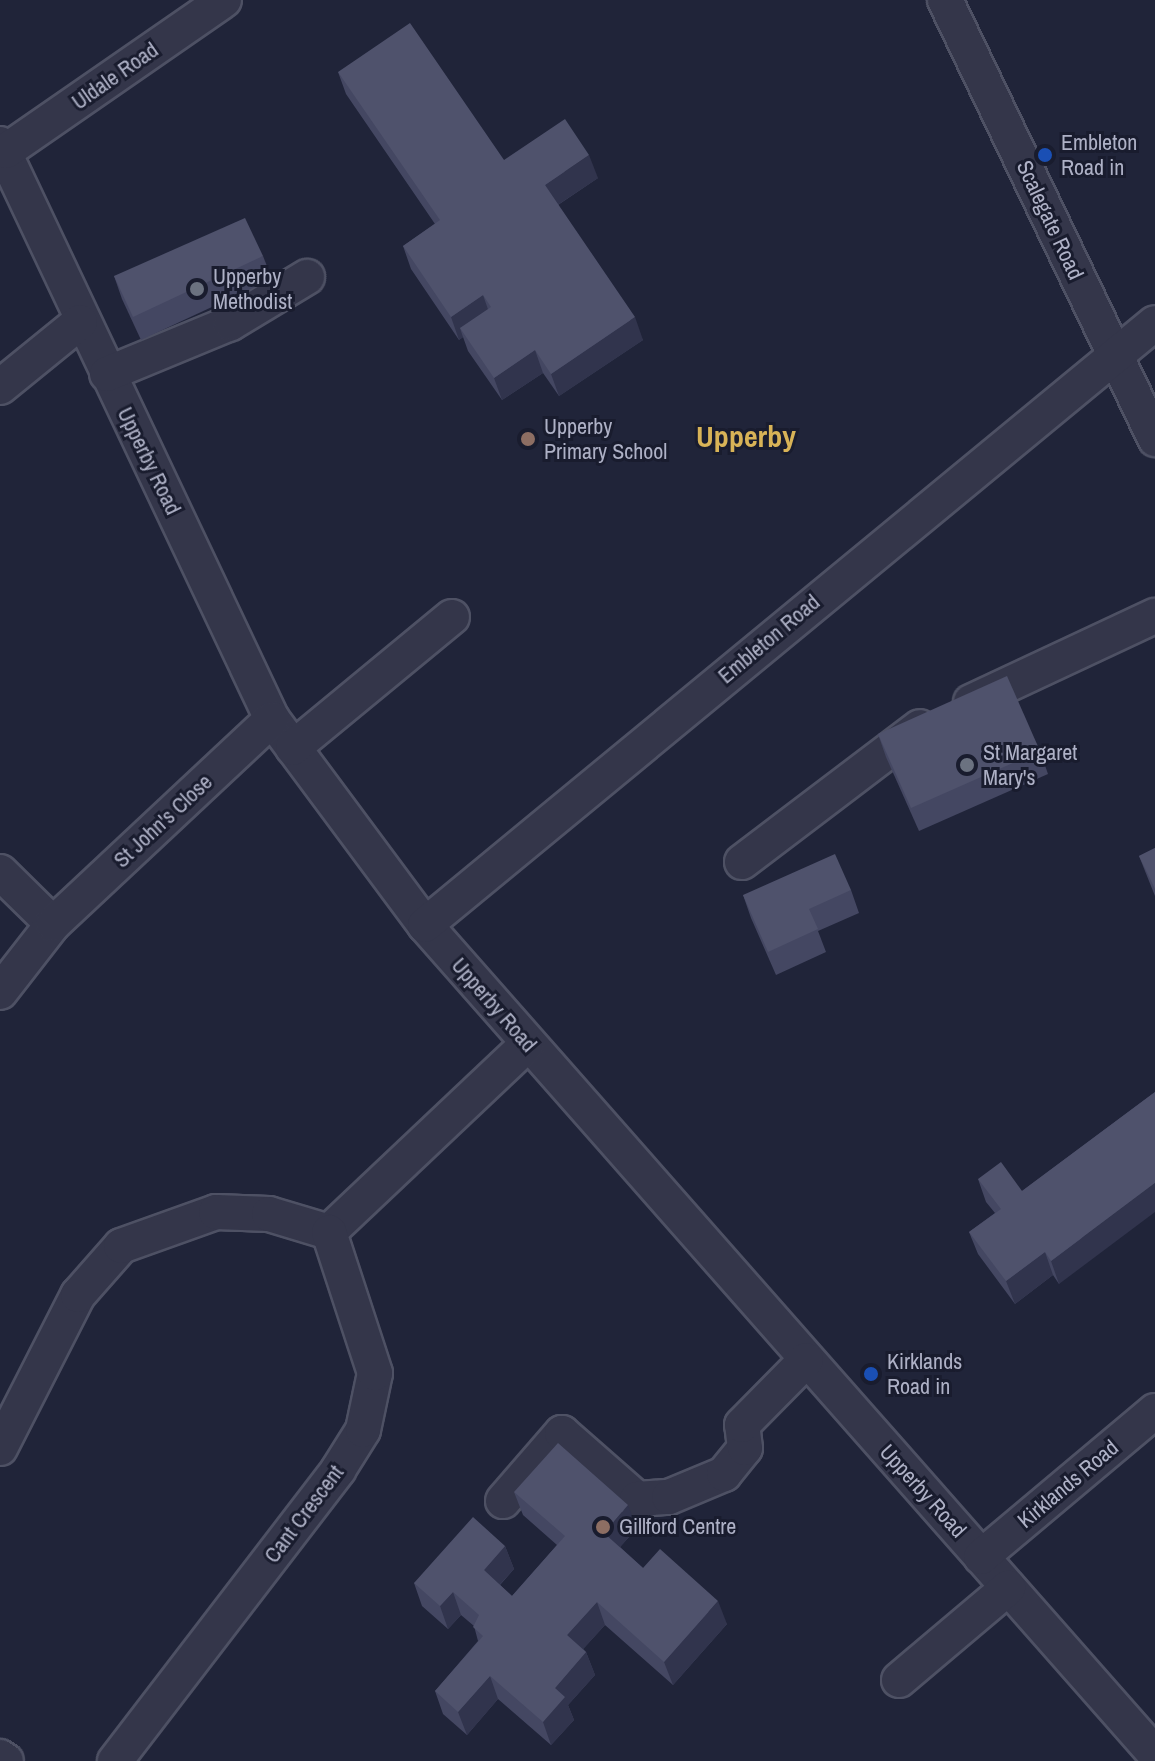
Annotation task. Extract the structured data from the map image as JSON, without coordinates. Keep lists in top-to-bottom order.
{
  "streets": {
    "street": [
      "Uldale Road",
      "Scalegate Road",
      "Upperby Road",
      "Embleton Road",
      "St John's Close",
      "Kirklands Road",
      "Cant Crescent"
    ]
  },
  "crossings": [
    ["Uldale Road", "Upperby Road"],
    ["Scalegate Road", "Embleton Road"],
    ["Upperby Road", "Embleton Road"],
    ["Upperby Road", "St John's Close"],
    ["Upperby Road", "Kirklands Road"]
  ],
  "districts": ["Upperby"],
  "places": [
    "Embleton Road in",
    "Upperby Methodist",
    "Upperby Primary School",
    "St Margaret Mary's",
    "Kirklands Road in",
    "Gillford Centre"
  ]
}
